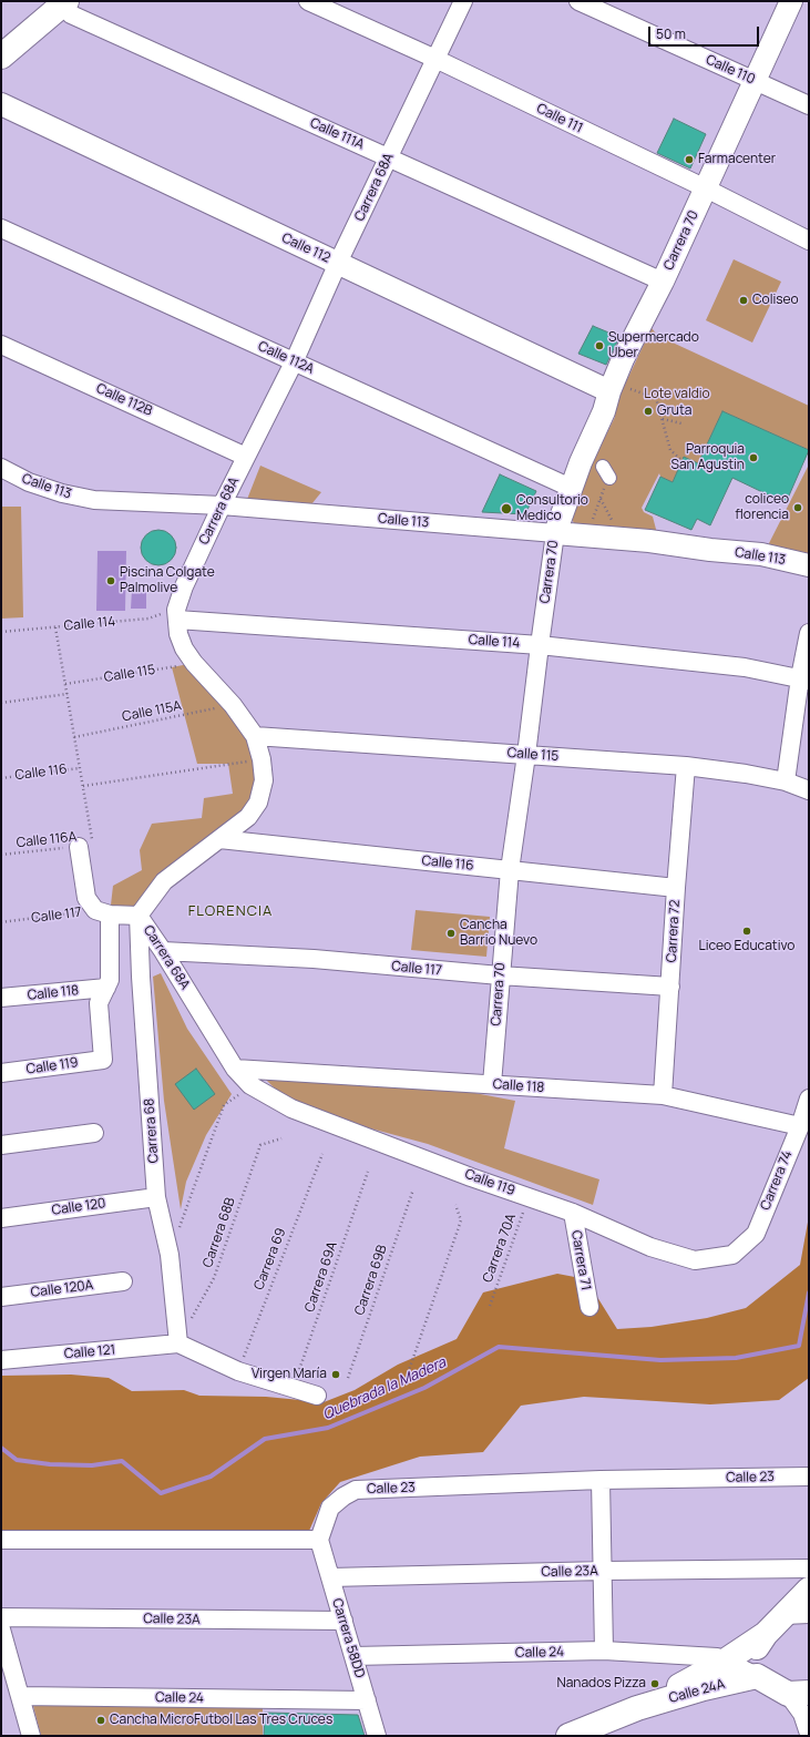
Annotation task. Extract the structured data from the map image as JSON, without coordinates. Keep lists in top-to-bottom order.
{
  "streets": {
    "main road": ["Calle 24A"],
    "street": [
      "Calle 110",
      "Calle 111",
      "Calle 111A",
      "Carrera 68A",
      "Carrera 70",
      "Calle 112",
      "Calle 112A",
      "Calle 112B",
      "Calle 113",
      "Calle 114",
      "Calle 115",
      "Calle 116",
      "Calle 117",
      "Carrera 72",
      "Calle 118",
      "Calle 119",
      "Carrera 68",
      "Carrera 74",
      "Calle 120",
      "Carrera 71",
      "Calle 120A",
      "Calle 121",
      "Calle 23",
      "Calle 23A",
      "Carrera 58DD",
      "Calle 24"
    ],
    "path": [
      "Calle 115A",
      "Calle 116A",
      "Carrera 68B",
      "Carrera 70A",
      "Carrera 69",
      "Carrera 69A",
      "Carrera 69B"
    ]
  },
  "crossings": [
    ["Calle 110", "Carrera 70"],
    ["Calle 111", "Carrera 68A"],
    ["Calle 111", "Carrera 70"],
    ["Calle 111A", "Carrera 68A"],
    ["Calle 111A", "Carrera 70"],
    ["Carrera 68A", "Calle 112"],
    ["Carrera 68A", "Calle 112A"],
    ["Carrera 68A", "Calle 112B"],
    ["Carrera 68A", "Calle 113"],
    ["Carrera 68A", "Calle 114"],
    ["Carrera 68A", "Calle 115"],
    ["Carrera 68A", "Calle 115A"],
    ["Carrera 68A", "Calle 116"],
    ["Carrera 68A", "Calle 117"],
    ["Carrera 68A", "Calle 118"],
    ["Carrera 68A", "Calle 119"],
    ["Carrera 68A", "Carrera 68"],
    ["Carrera 70", "Calle 112"],
    ["Carrera 70", "Calle 112A"],
    ["Carrera 70", "Calle 113"],
    ["Carrera 70", "Calle 114"],
    ["Carrera 70", "Calle 115"],
    ["Carrera 70", "Calle 116"],
    ["Carrera 70", "Calle 117"],
    ["Carrera 70", "Calle 118"],
    ["Calle 115", "Carrera 72"],
    ["Calle 116", "Carrera 72"],
    ["Calle 117", "Carrera 72"],
    ["Carrera 72", "Calle 118"],
    ["Calle 118", "Calle 119"],
    ["Calle 118", "Carrera 74"],
    ["Calle 119", "Carrera 74"],
    ["Calle 119", "Carrera 70A"],
    ["Calle 119", "Carrera 71"],
    ["Carrera 68", "Calle 120"],
    ["Carrera 68", "Carrera 68B"],
    ["Carrera 68", "Calle 121"],
    ["Carrera 68B", "Calle 121"],
    ["Calle 23", "Carrera 58DD"],
    ["Calle 23A", "Carrera 58DD"],
    ["Carrera 58DD", "Calle 24"],
    ["Calle 24", "Calle 24A"]
  ],
  "districts": ["FLORENCIA"],
  "water": ["Quebrada la Madera"],
  "parks": ["Lote valdio"],
  "places": [
    "Farmacenter",
    "Coliseo",
    "Supermercado Uber",
    "Gruta",
    "Parroquia San Agustin",
    "coliceo florencia",
    "Consultorio Medico",
    "Piscina Colgate Palmolive",
    "Liceo Educativo",
    "Cancha Barrio Nuevo",
    "Virgen María",
    "Nanados Pizza",
    "Cancha MicroFutbol Las Tres Cruces"
  ],
  "scale_bar": "50 m"
}
